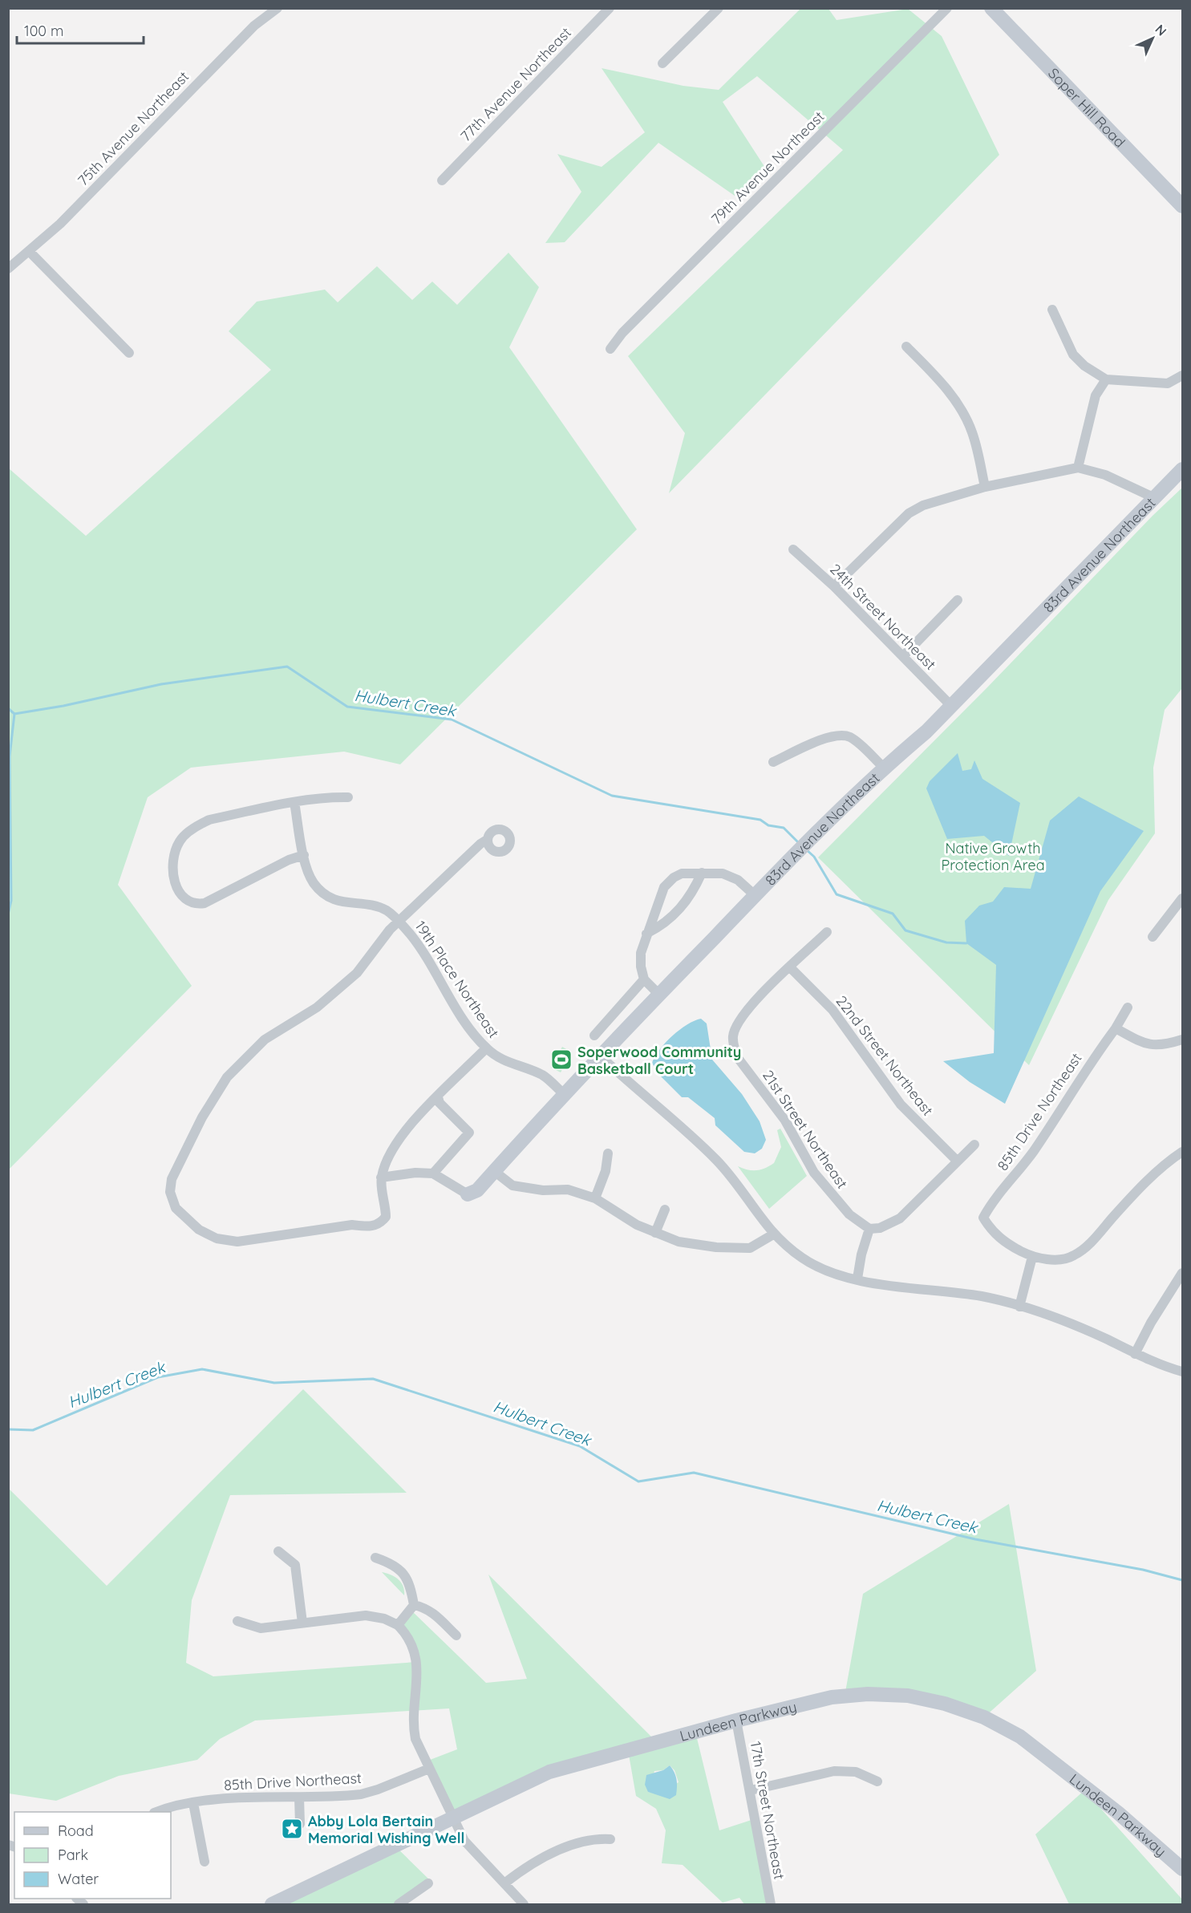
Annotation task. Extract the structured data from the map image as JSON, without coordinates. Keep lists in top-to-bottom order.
{
  "streets": {
    "street": [
      "77th Avenue Northeast",
      "Soper Hill Road",
      "75th Avenue Northeast",
      "79th Avenue Northeast",
      "83rd Avenue Northeast",
      "24th Street Northeast",
      "19th Place Northeast",
      "22nd Street Northeast",
      "85th Drive Northeast",
      "21st Street Northeast",
      "Lundeen Parkway",
      "17th Street Northeast"
    ]
  },
  "crossings": [
    ["83rd Avenue Northeast", "24th Street Northeast"],
    ["83rd Avenue Northeast", "19th Place Northeast"],
    ["22nd Street Northeast", "21st Street Northeast"],
    ["Lundeen Parkway", "17th Street Northeast"]
  ],
  "water": ["Hulbert Creek"],
  "parks": ["Native Growth Protection Area"],
  "places": {
    "sports": ["Soperwood Community Basketball Court"],
    "place": ["Abby Lola Bertain Memorial Wishing Well"]
  },
  "legend": ["Road", "Park", "Water"],
  "scale_bar": "100 m",
  "north": "top right"
}
